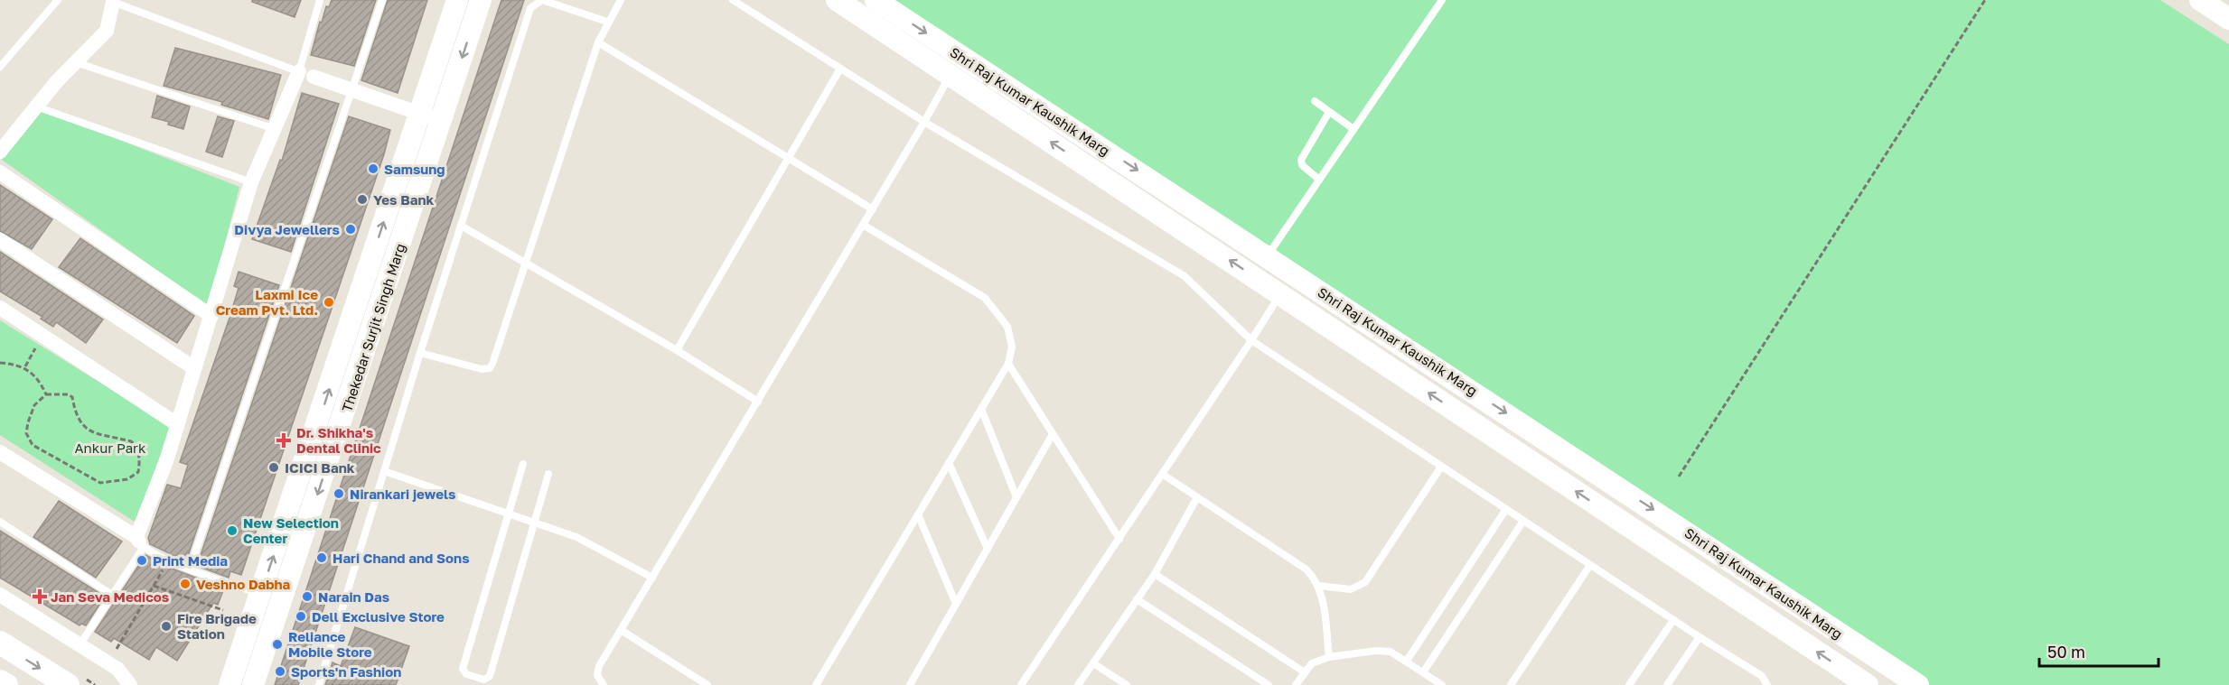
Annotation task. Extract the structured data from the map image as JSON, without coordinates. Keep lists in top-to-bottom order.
{
  "streets": {
    "street": ["Shri Raj Kumar Kaushik Marg", "Thekedar Surjit Singh Marg"]
  },
  "parks": ["Ankur Park"],
  "places": {
    "other": [
      "Samsung",
      "Yes Bank",
      "Divya Jewellers",
      "Laxmi Ice Cream Pvt. Ltd.",
      "ICICI Bank",
      "Nirankari jewels",
      "New Selection Center",
      "Hari Chand and Sons",
      "Print Media",
      "Veshno Dabha",
      "Narain Das",
      "Dell Exclusive Store",
      "Fire Brigade Station",
      "Reliance Mobile Store",
      "Sports'n Fashion"
    ],
    "health": ["Dr. Shikha's Dental Clinic", "Jan Seva Medicos"]
  },
  "scale_bar": "50 m"
}
